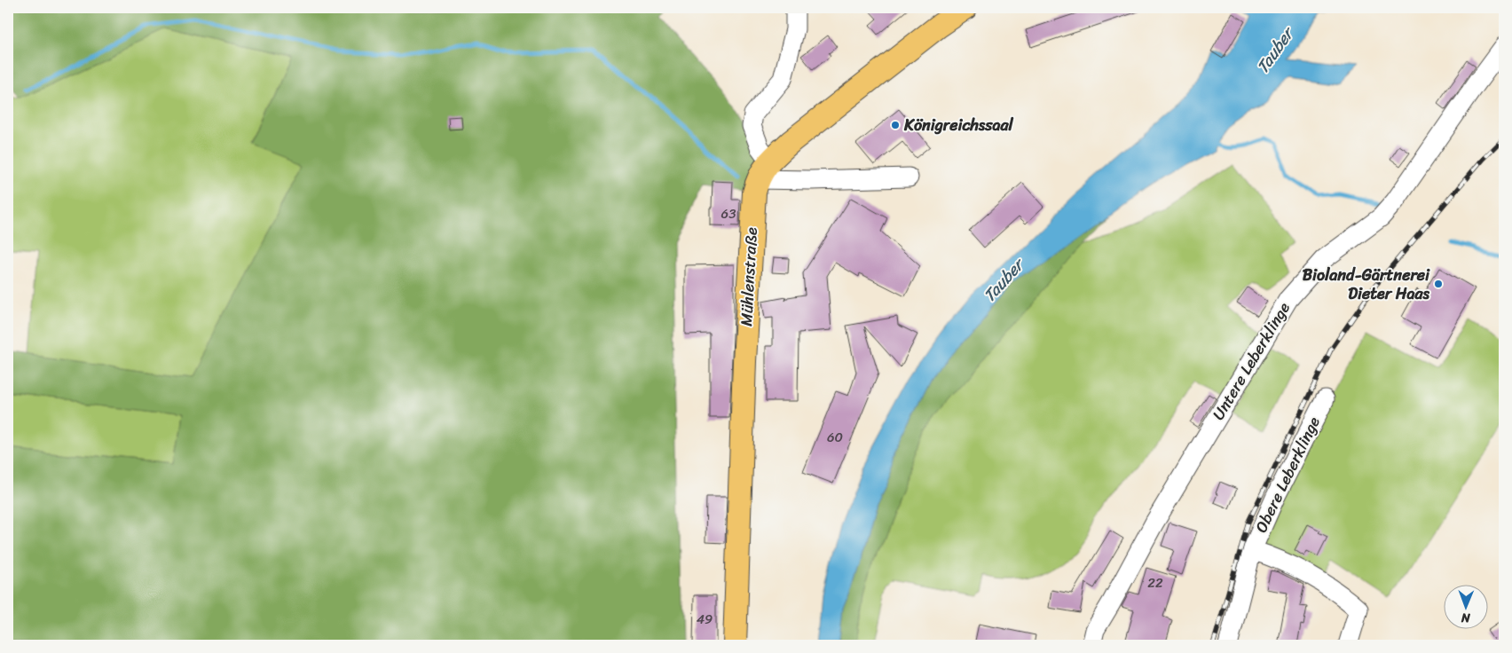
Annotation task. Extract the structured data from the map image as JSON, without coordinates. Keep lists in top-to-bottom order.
{
  "streets": {
    "main road": ["Mühlenstraße"],
    "street": ["Untere Leberklinge", "Obere Leberklinge"]
  },
  "water": ["Tauber"],
  "places": ["Königreichssaal", "Bioland-Gärtnerei Dieter Haas"],
  "house_numbers": [
    "63",
    "60",
    "22",
    "49"
  ],
  "north": "bottom"
}
